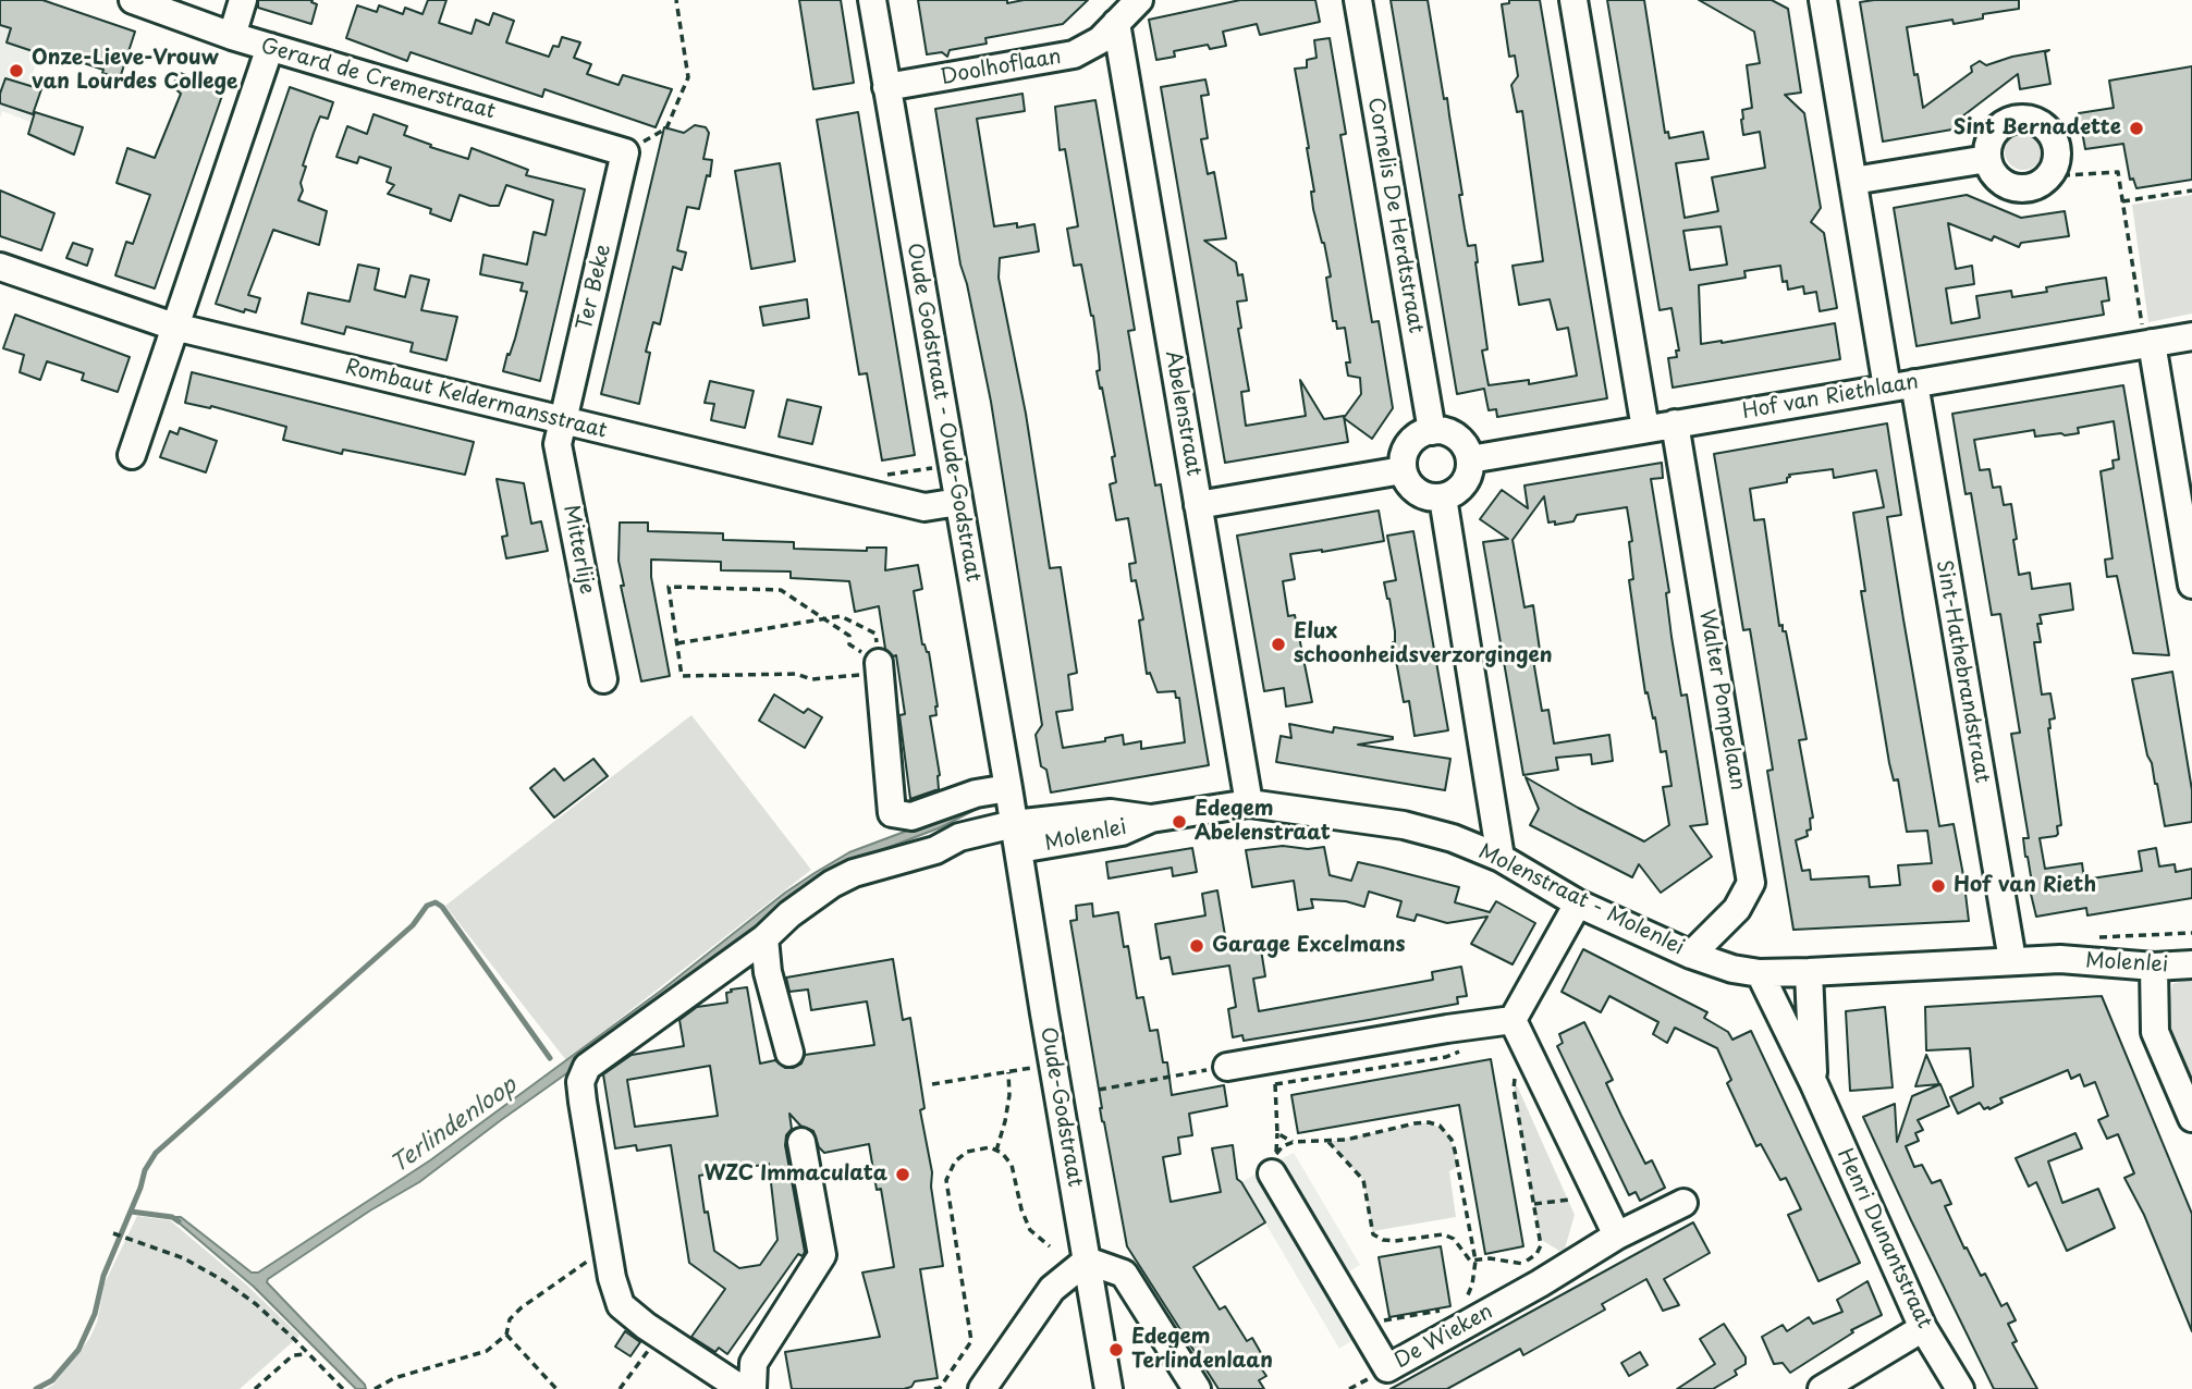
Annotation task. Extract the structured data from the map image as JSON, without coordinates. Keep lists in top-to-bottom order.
{
  "streets": {
    "street": [
      "Doolhoflaan",
      "Gerard de Cremerstraat",
      "Cornelis De Herdtstraat",
      "Ter Beke",
      "Hof van Riethlaan",
      "Rombaut Keldermansstraat",
      "Oude Godstraat - Oude-Godstraat",
      "Abelenstraat",
      "Mitterlije",
      "Sint-Hathebrandstraat",
      "Walter Pompelaan",
      "Molenlei",
      "Molenstraat - Molenlei",
      "Oude-Godstraat",
      "Henri Dunantstraat",
      "De Wieken"
    ]
  },
  "crossings": [
    ["Doolhoflaan", "Oude Godstraat - Oude-Godstraat"],
    ["Doolhoflaan", "Abelenstraat"],
    ["Gerard de Cremerstraat", "Ter Beke"],
    ["Cornelis De Herdtstraat", "Hof van Riethlaan"],
    ["Ter Beke", "Rombaut Keldermansstraat"],
    ["Ter Beke", "Mitterlije"],
    ["Hof van Riethlaan", "Sint-Hathebrandstraat"],
    ["Hof van Riethlaan", "Walter Pompelaan"],
    ["Rombaut Keldermansstraat", "Oude Godstraat - Oude-Godstraat"],
    ["Rombaut Keldermansstraat", "Mitterlije"],
    ["Oude Godstraat - Oude-Godstraat", "Molenlei"],
    ["Oude Godstraat - Oude-Godstraat", "Oude-Godstraat"],
    ["Abelenstraat", "Molenstraat - Molenlei"],
    ["Sint-Hathebrandstraat", "Molenstraat - Molenlei"],
    ["Walter Pompelaan", "Molenstraat - Molenlei"],
    ["Molenlei", "Molenstraat - Molenlei"],
    ["Molenlei", "Oude-Godstraat"],
    ["Molenstraat - Molenlei", "Henri Dunantstraat"]
  ],
  "water": ["Terlindenloop"],
  "places": [
    "Onze-Lieve-Vrouw van Lourdes College",
    "Sint Bernadette",
    "Elux schoonheidsverzorgingen",
    "Edegem Abelenstraat",
    "Hof van Rieth",
    "Garage Excelmans",
    "WZC Immaculata",
    "Edegem Terlindenlaan"
  ]
}
